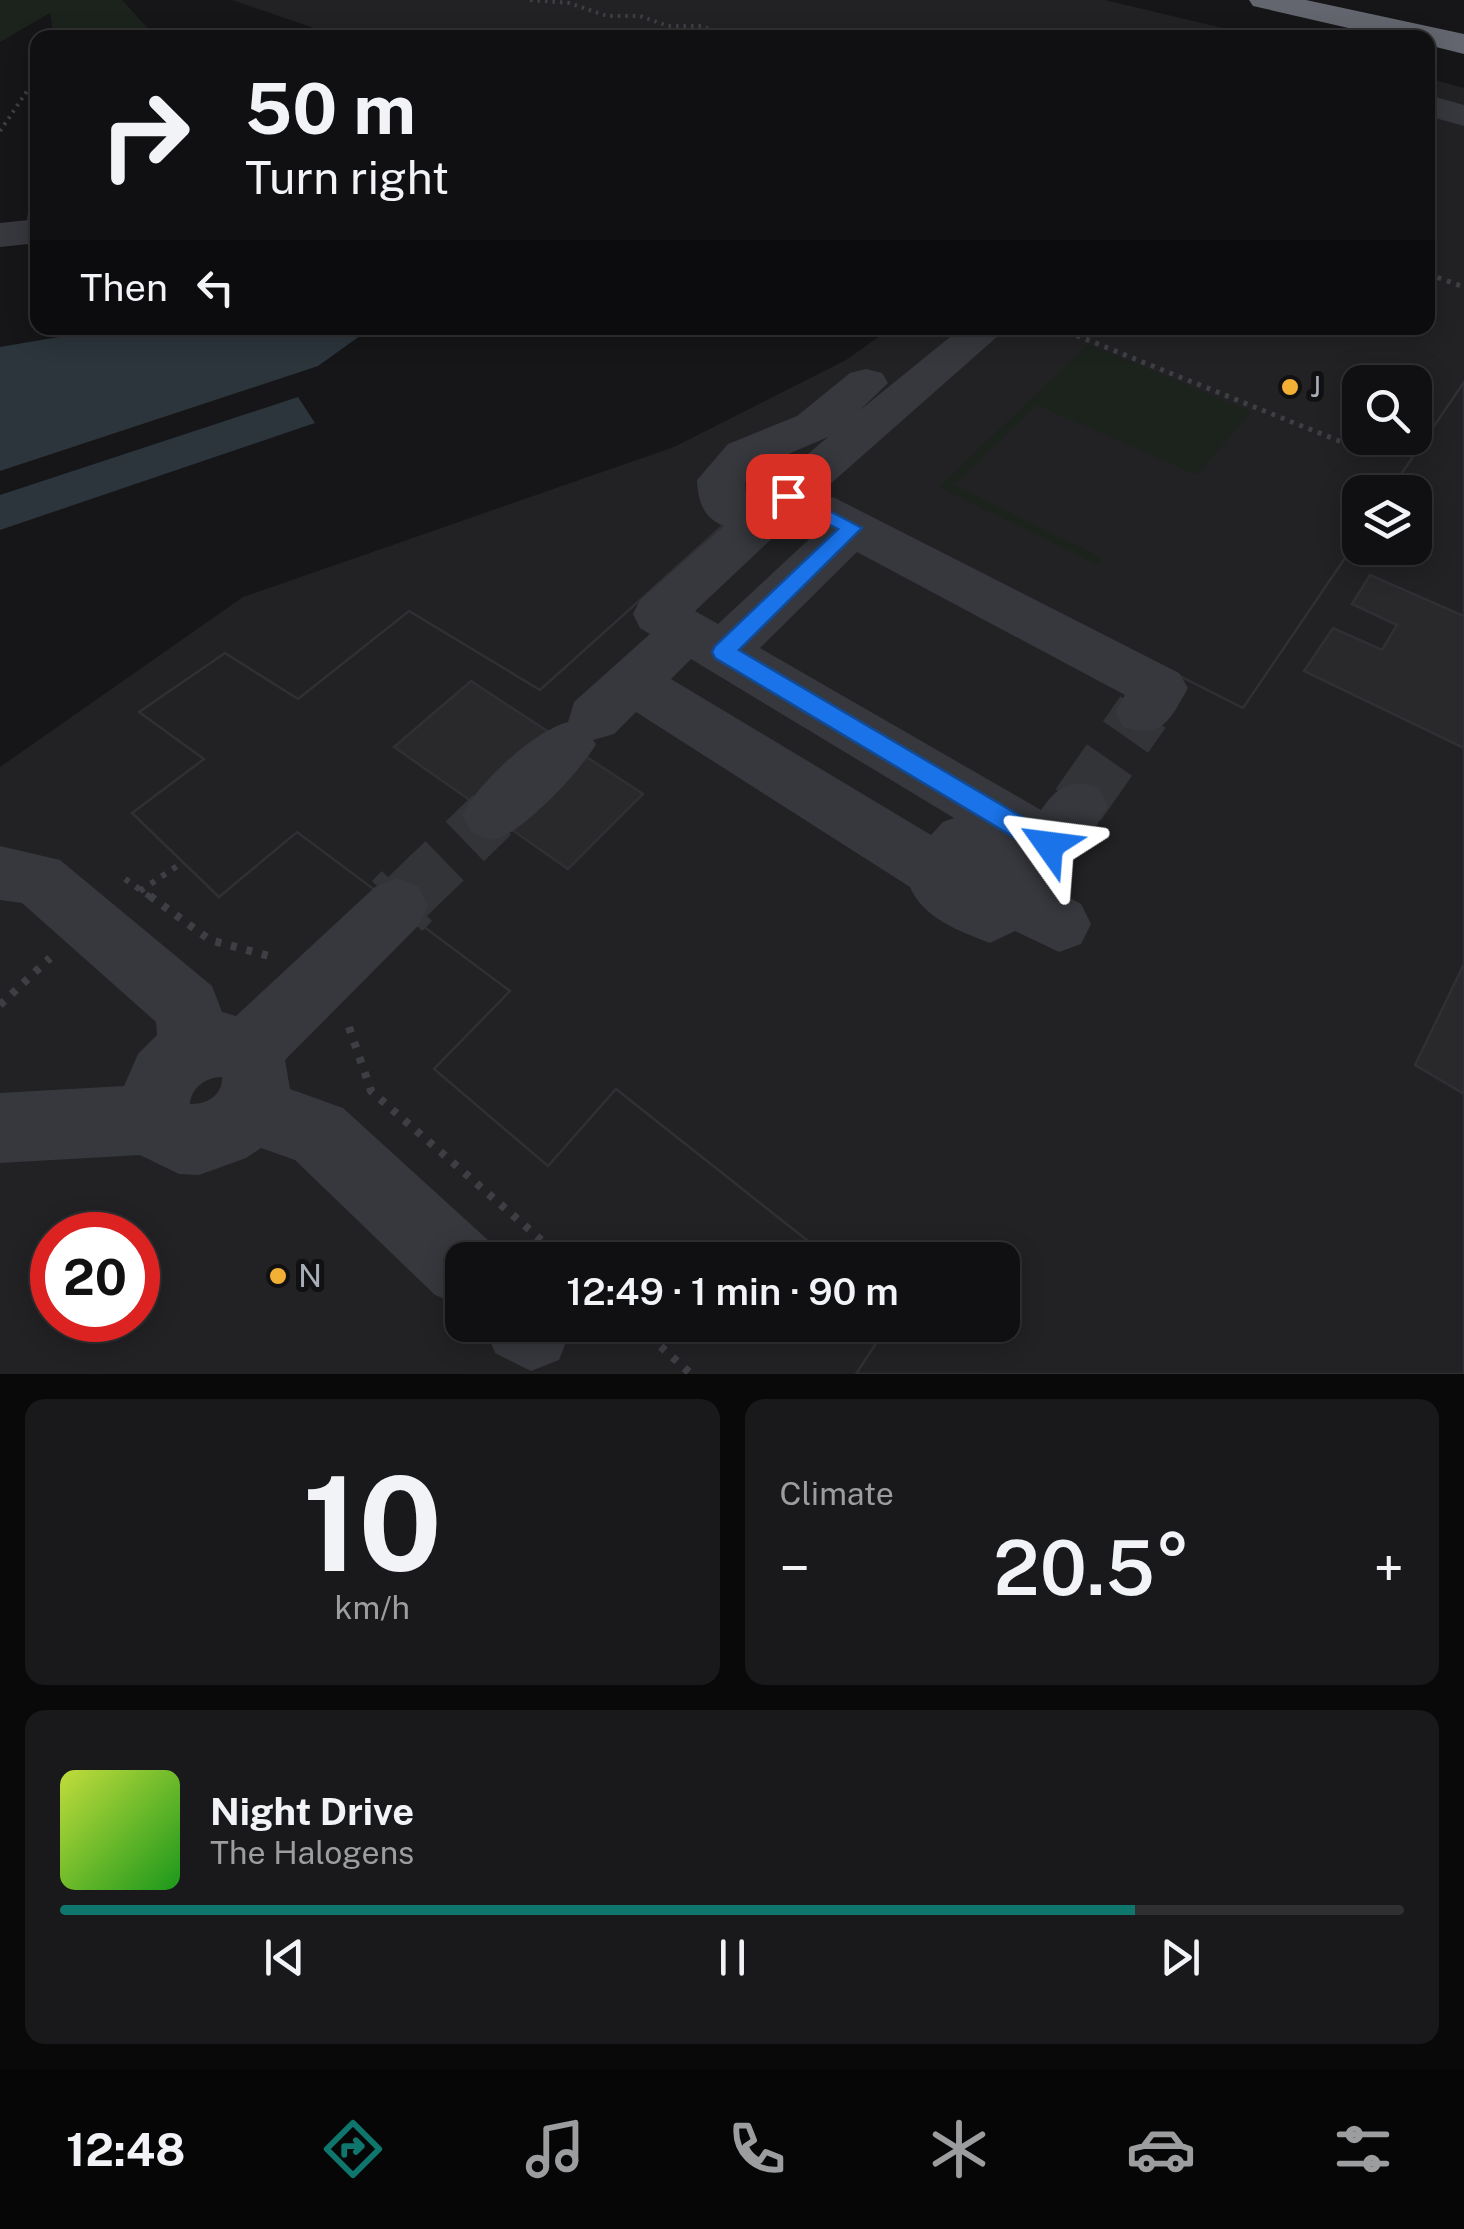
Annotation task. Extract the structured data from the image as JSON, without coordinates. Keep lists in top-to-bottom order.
{
  "places": ["J", "N"],
  "page": {
    "turn": ["50 m", "Turn right"],
    "then": "Then",
    "limit": "20",
    "trip": "12:49 · 1 min · 90 m",
    "tile": [
      ["10", "km/h"],
      "Climate"
    ],
    "heat": ["−", "20.5°", "+"],
    "song": ["Night Drive", "The Halogens"],
    "tabs": "12:48"
  }
}
